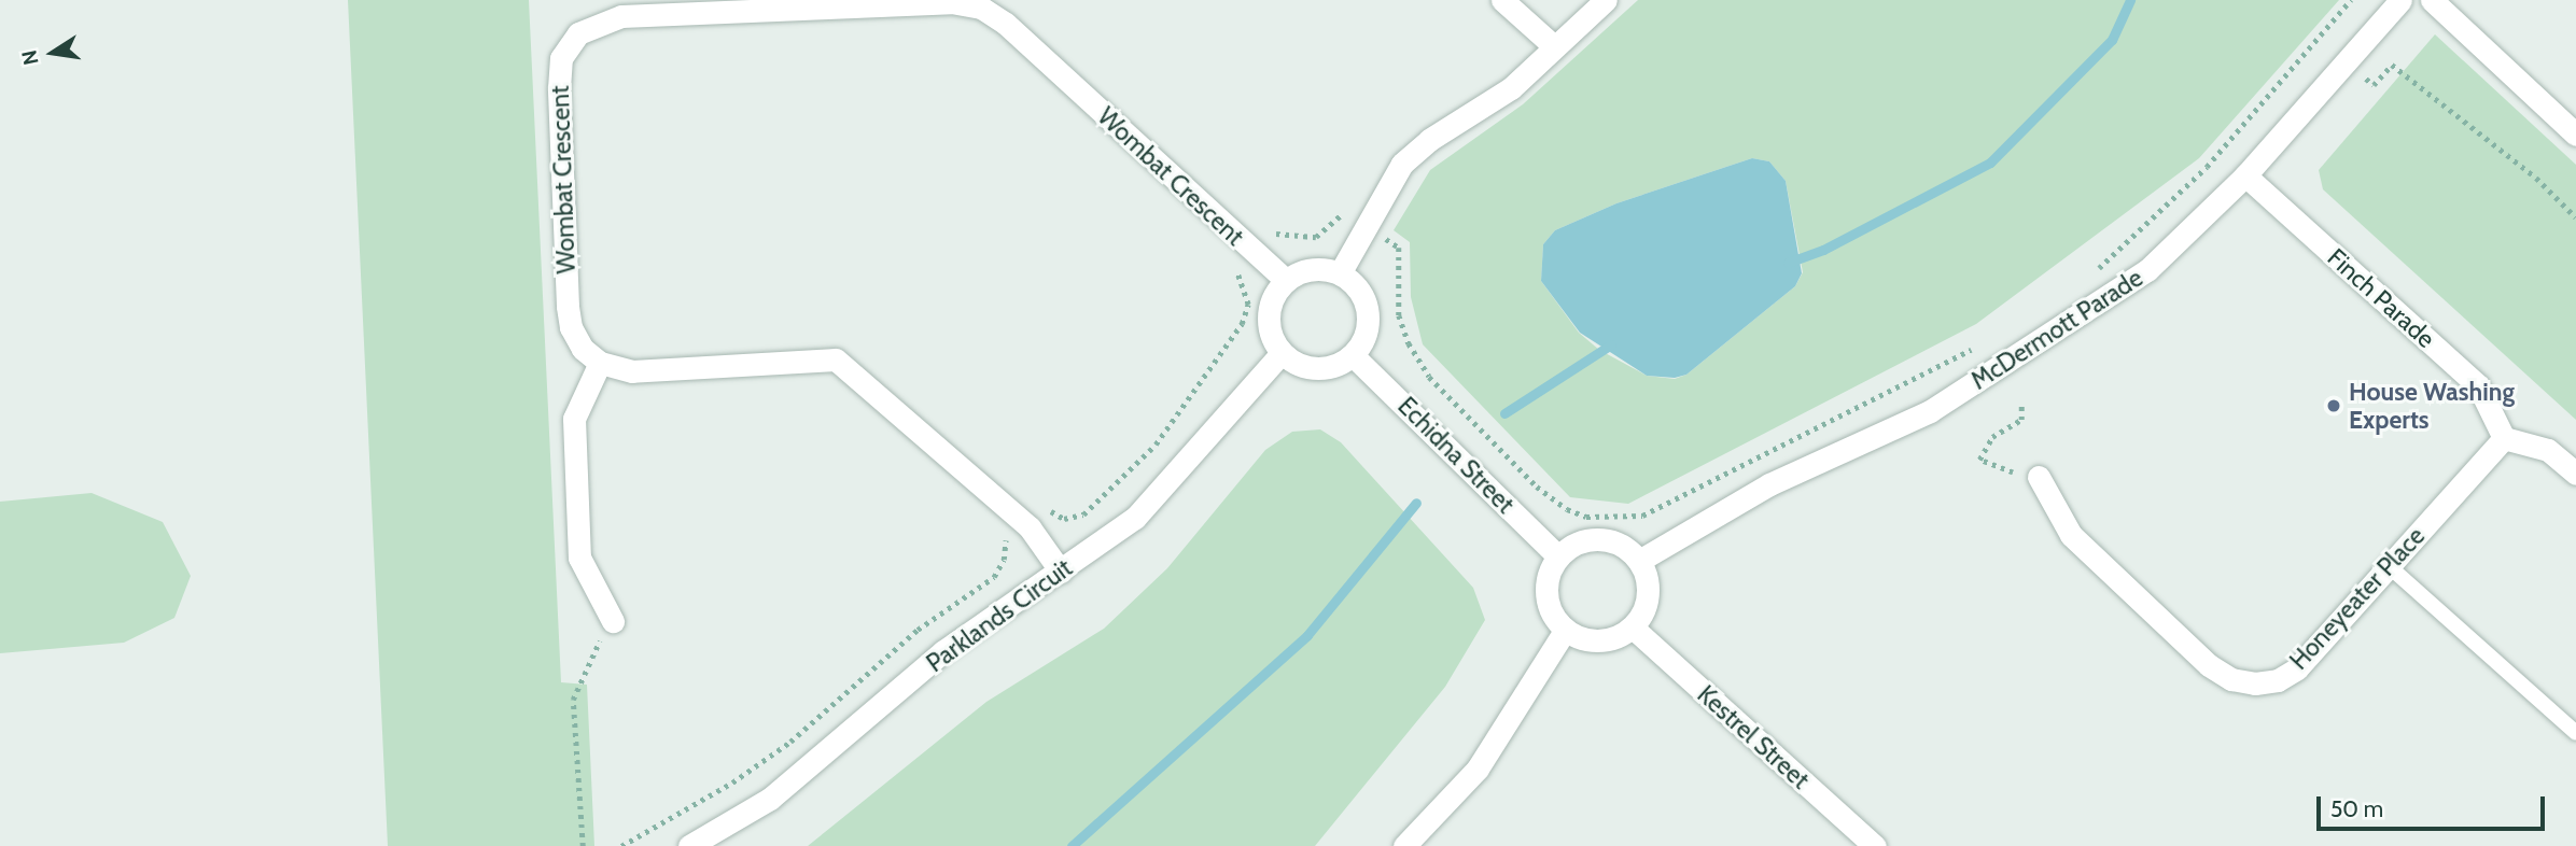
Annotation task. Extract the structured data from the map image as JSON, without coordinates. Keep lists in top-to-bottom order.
{
  "streets": {
    "street": [
      "Wombat Crescent",
      "Finch Parade",
      "McDermott Parade",
      "Echidna Street",
      "Honeyeater Place",
      "Parklands Circuit",
      "Kestrel Street"
    ]
  },
  "crossings": [
    ["Wombat Crescent", "Echidna Street"],
    ["Wombat Crescent", "Parklands Circuit"],
    ["Finch Parade", "McDermott Parade"],
    ["Finch Parade", "Honeyeater Place"],
    ["McDermott Parade", "Echidna Street"],
    ["McDermott Parade", "Kestrel Street"],
    ["Echidna Street", "Parklands Circuit"],
    ["Echidna Street", "Kestrel Street"]
  ],
  "places": ["House Washing Experts"],
  "scale_bar": "50 m",
  "north": "left"
}
